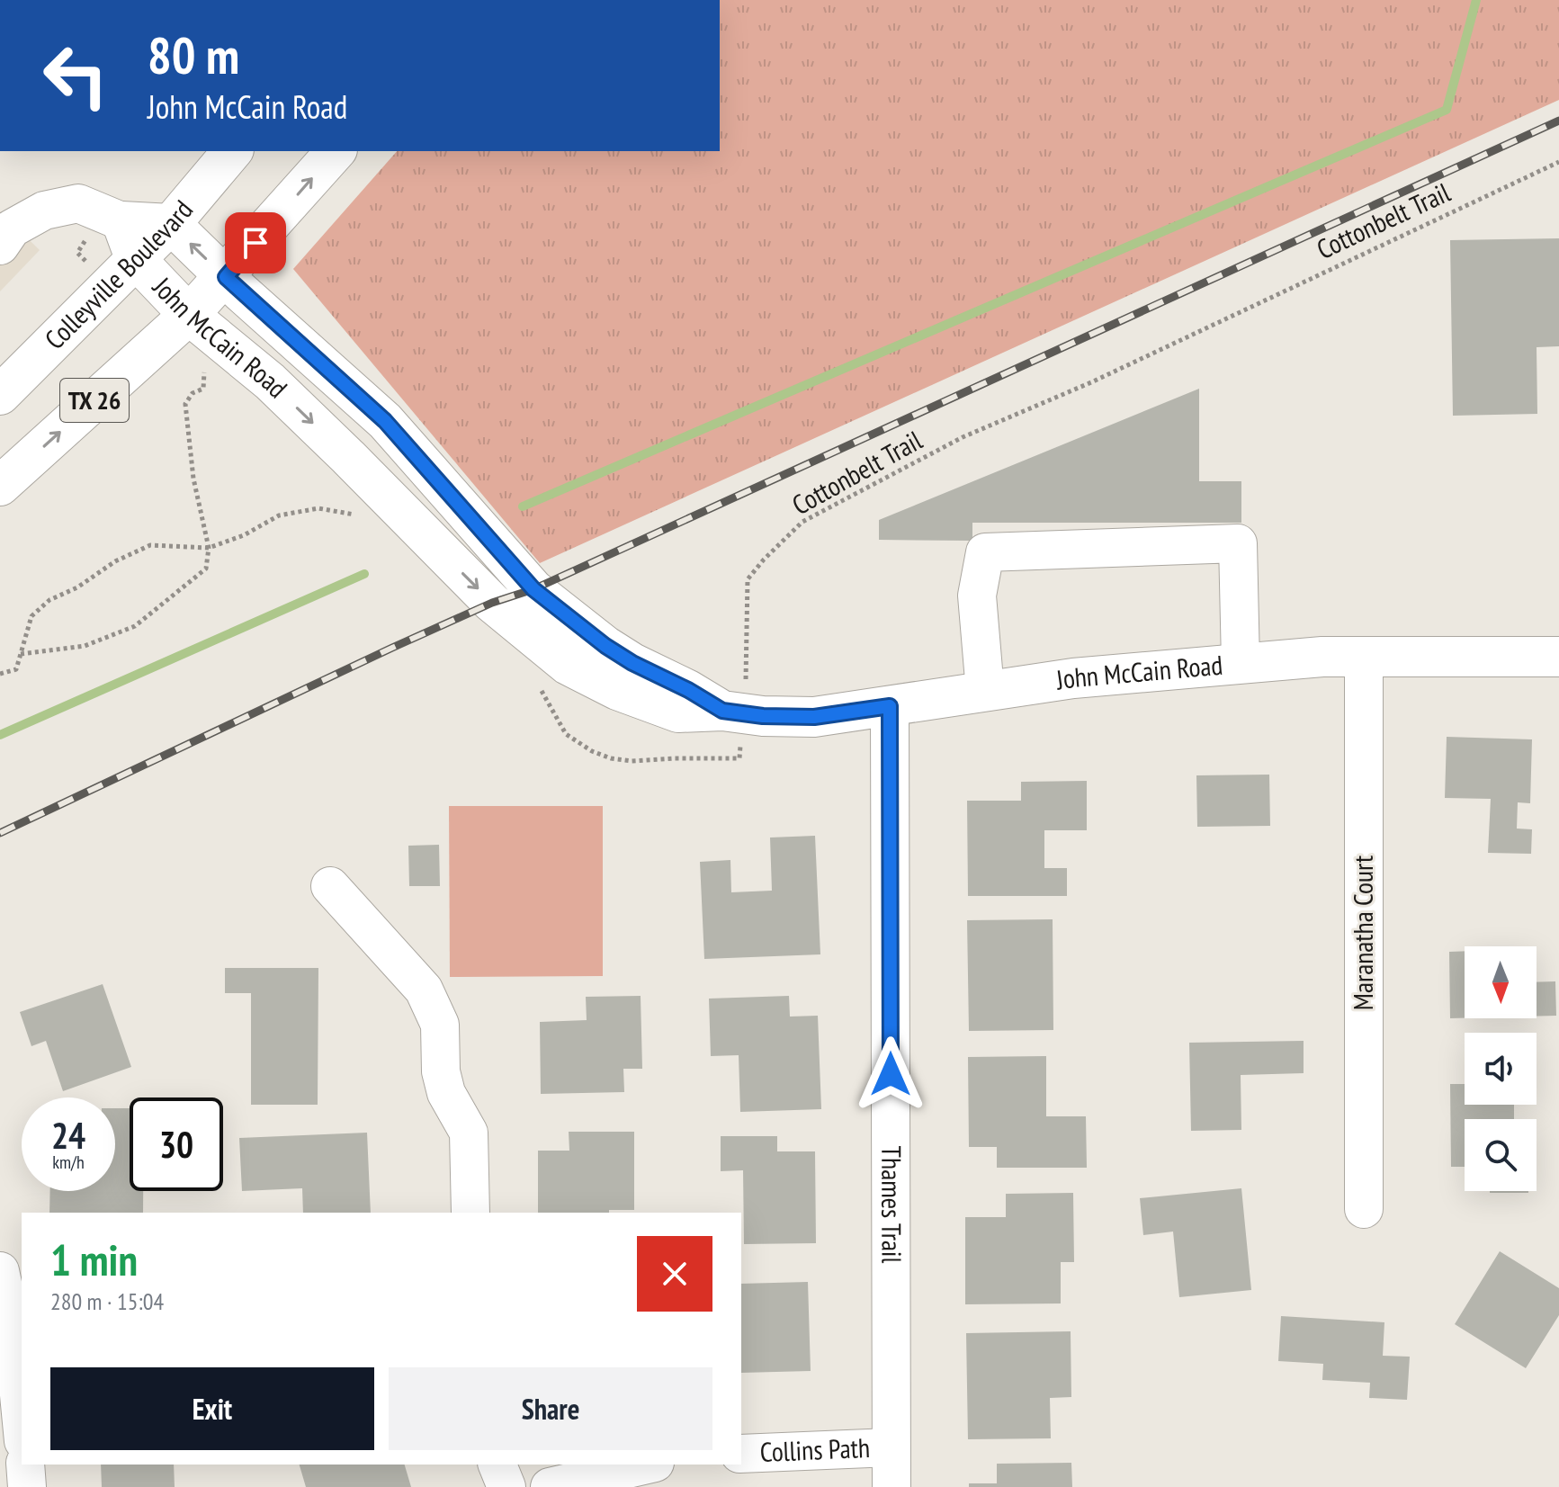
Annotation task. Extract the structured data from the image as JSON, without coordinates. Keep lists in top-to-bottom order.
{
  "streets": {
    "main road": ["Colleyville Boulevard", "John McCain Road", "TX 26"],
    "street": ["Maranatha Court", "Thames Trail", "Collins Path"],
    "path": ["Cottonbelt Trail"]
  },
  "crossings": [
    ["Cottonbelt Trail", "John McCain Road"],
    ["Colleyville Boulevard", "John McCain Road"],
    ["John McCain Road", "TX 26"],
    ["John McCain Road", "Maranatha Court"],
    ["John McCain Road", "Thames Trail"],
    ["Thames Trail", "Collins Path"]
  ],
  "north": "bottom",
  "page": {
    "turn": ["80 m", "John McCain Road"],
    "speed": "24 km/h",
    "limit": "30",
    "heading": ["1 min", "280 m · 15:04"],
    "buttons": ["Exit", "Share"]
  }
}
